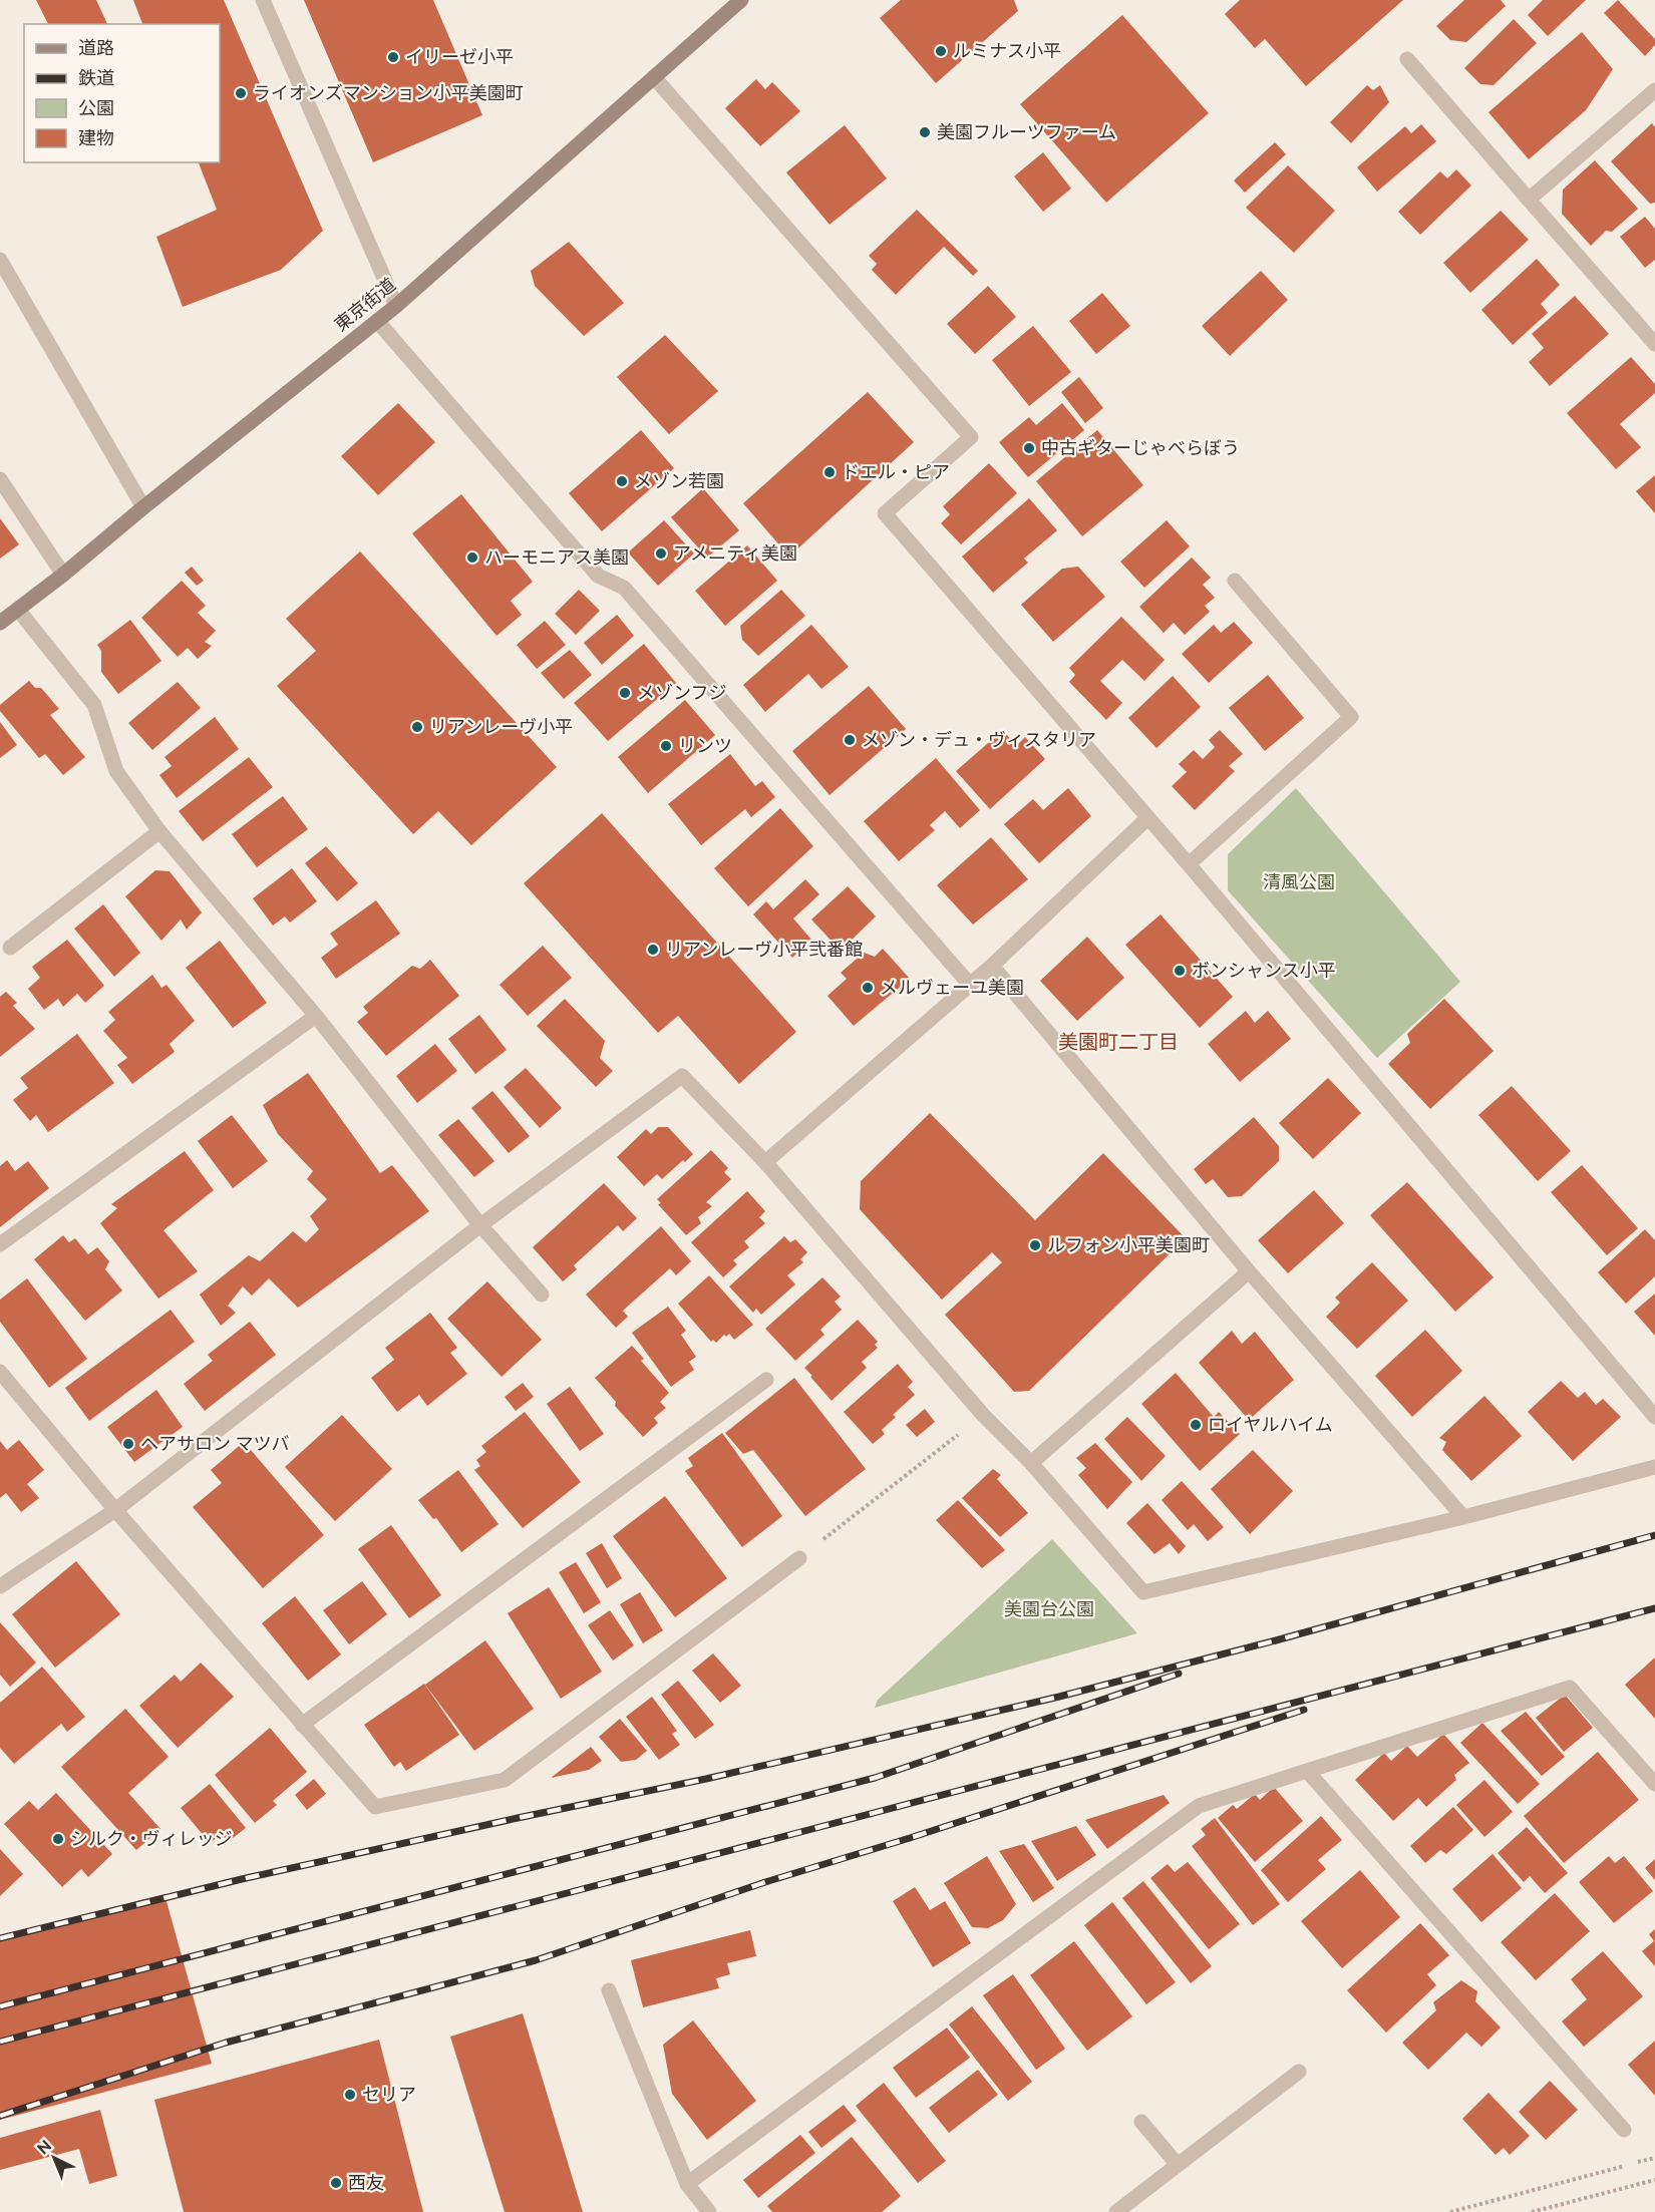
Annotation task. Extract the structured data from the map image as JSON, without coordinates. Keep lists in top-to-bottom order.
{
  "streets": {
    "main road": ["東京街道"]
  },
  "districts": ["美園町二丁目"],
  "parks": ["清風公園", "美園台公園"],
  "places": [
    "ルミナス小平",
    "イリーゼ小平",
    "ライオンズマンション小平美園町",
    "美園フルーツファーム",
    "中古ギターじゃべらぼう",
    "ドエル・ピア",
    "メゾン若園",
    "アメニティ美園",
    "ハーモニアス美園",
    "メゾンフジ",
    "リアンレーヴ小平",
    "メゾン・デュ・ヴィスタリア",
    "リンツ",
    "リアンレーヴ小平弐番館",
    "ボンシャンス小平",
    "メルヴェーユ美園",
    "ルフォン小平美園町",
    "ロイヤルハイム",
    "ヘアサロン マツバ",
    "シルク・ヴィレッジ",
    "セリア",
    "西友"
  ],
  "legend": [
    "道路",
    "鉄道",
    "公園",
    "建物"
  ],
  "north": "top left"
}
